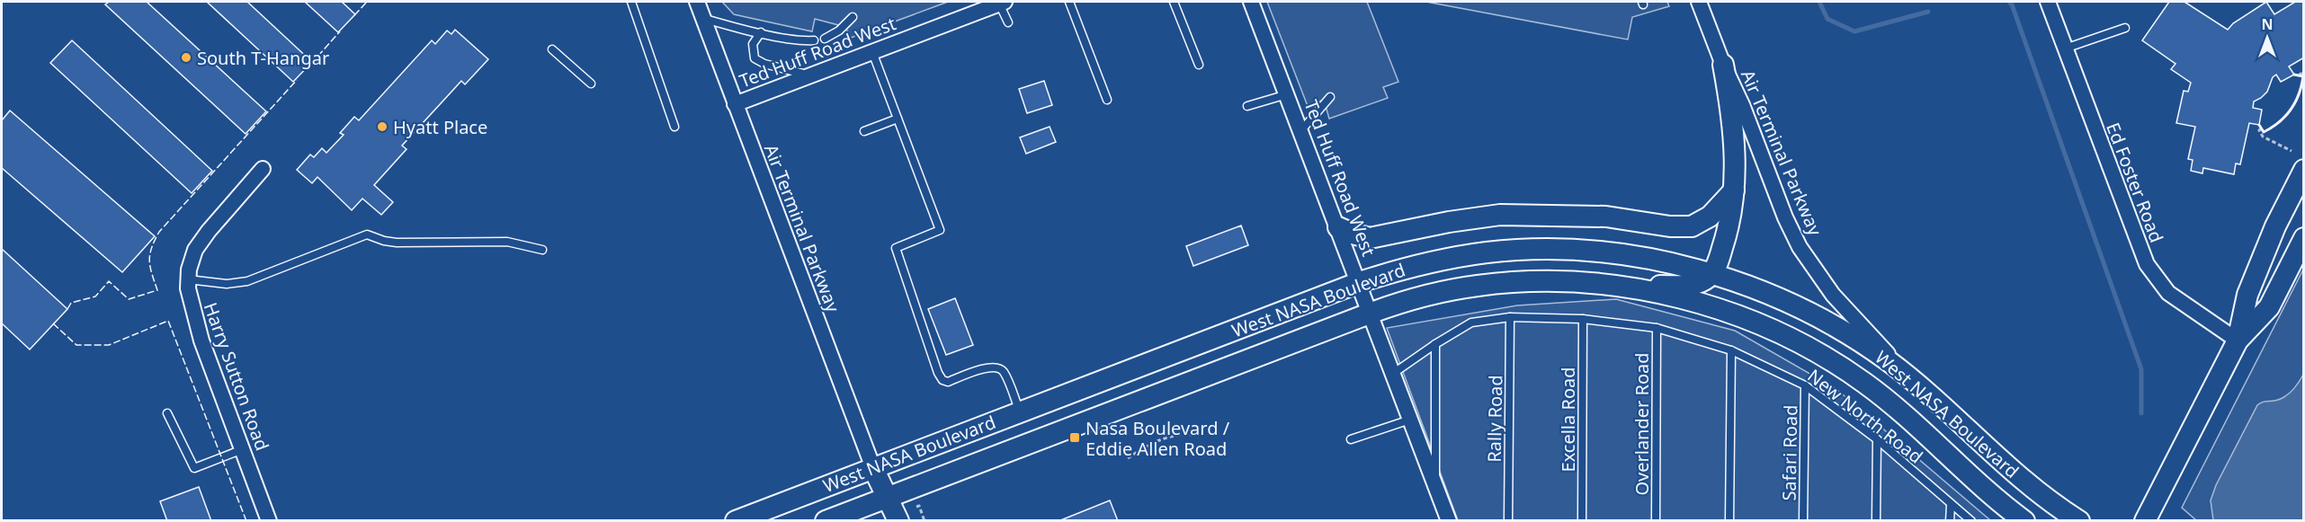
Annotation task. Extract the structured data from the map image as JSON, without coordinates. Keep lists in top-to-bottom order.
{
  "streets": {
    "main road": ["West NASA Boulevard"],
    "street": [
      "Ted Huff Road West",
      "Air Terminal Parkway",
      "Ed Foster Road",
      "Harry Sutton Road"
    ],
    "lane": [
      "New North Road",
      "Rally Road",
      "Excella Road",
      "Overlander Road",
      "Safari Road"
    ]
  },
  "crossings": [
    ["Ted Huff Road West", "Air Terminal Parkway"],
    ["Ted Huff Road West", "West NASA Boulevard"],
    ["Ted Huff Road West", "New North Road"],
    ["Air Terminal Parkway", "West NASA Boulevard"],
    ["New North Road", "Rally Road"],
    ["New North Road", "Excella Road"],
    ["New North Road", "Overlander Road"],
    ["New North Road", "Safari Road"]
  ],
  "places": {
    "other": ["South T-Hangar", "Hyatt Place"],
    "transit": ["Nasa Boulevard / Eddie Allen Road"]
  },
  "north": "top"
}
